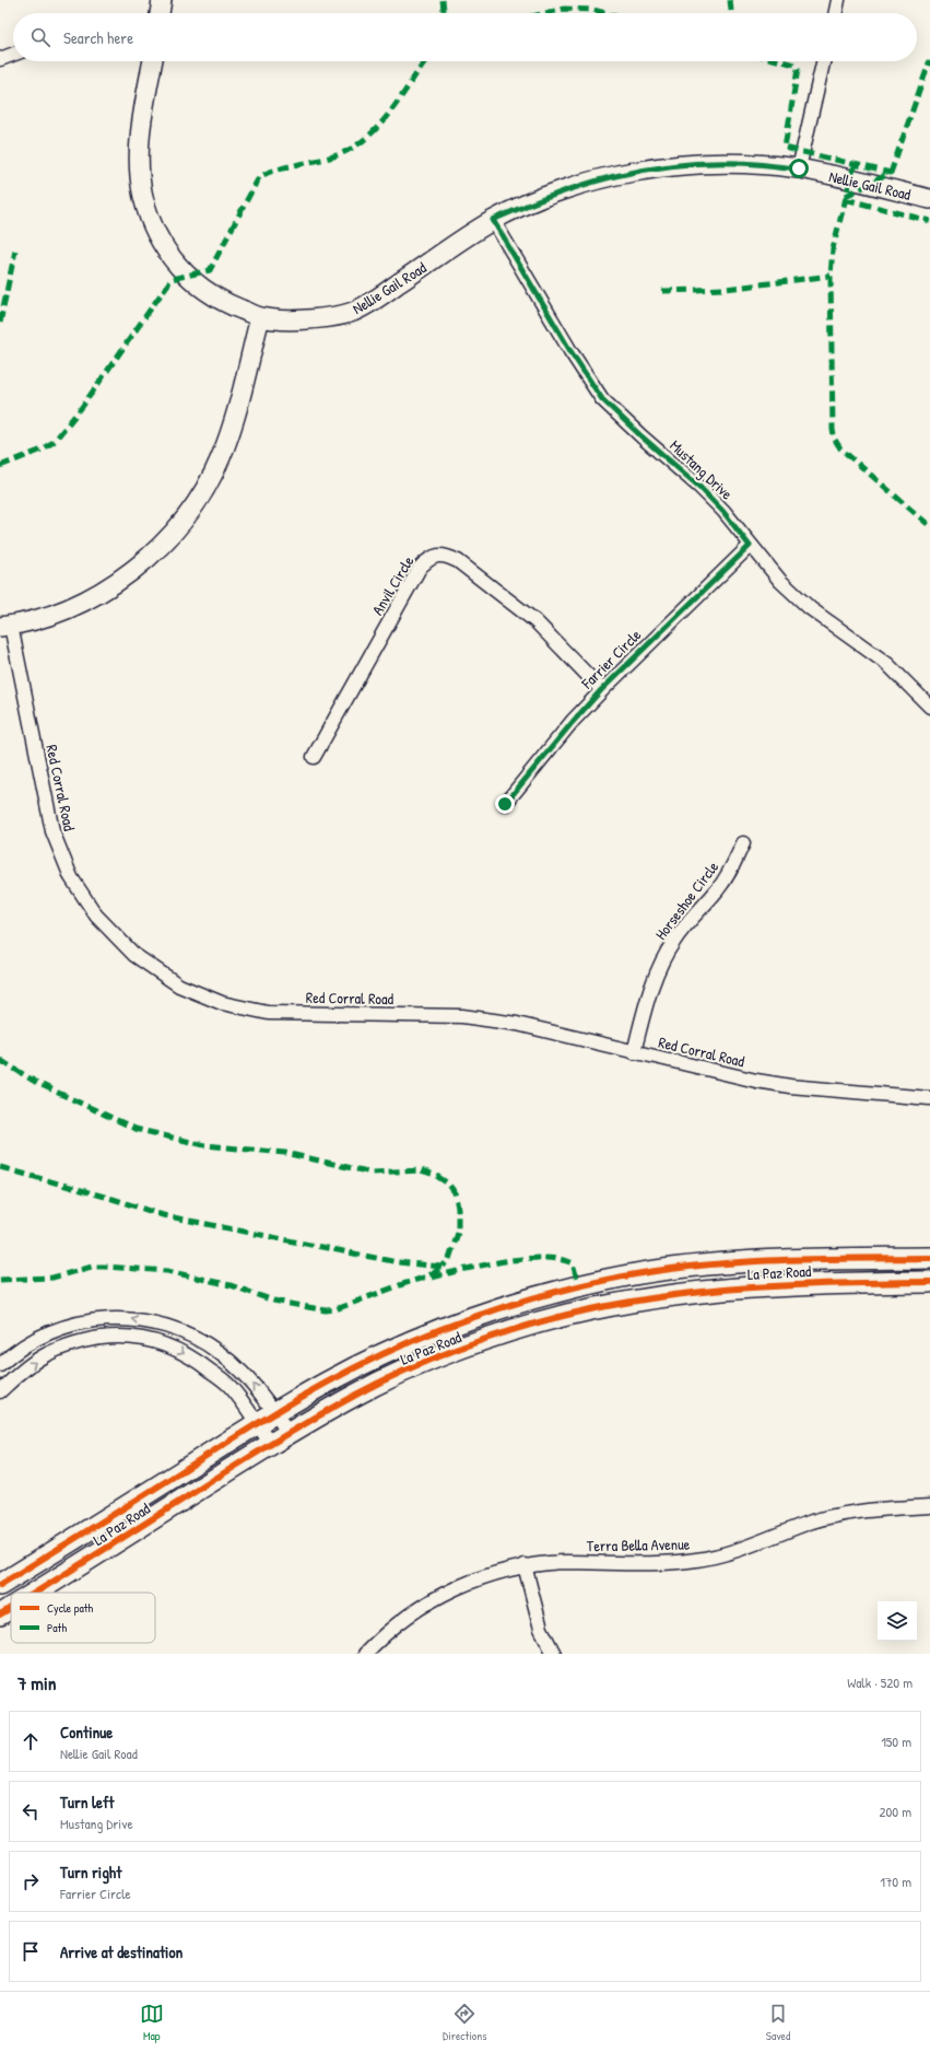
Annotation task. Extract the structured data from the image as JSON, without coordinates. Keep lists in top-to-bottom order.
{
  "streets": {
    "main road": ["La Paz Road"],
    "street": [
      "Nellie Gail Road",
      "Mustang Drive",
      "Anvil Circle",
      "Farrier Circle",
      "Red Corral Road",
      "Horseshoe Circle",
      "Terra Bella Avenue"
    ]
  },
  "crossings": [
    ["Nellie Gail Road", "Mustang Drive"],
    ["Mustang Drive", "Farrier Circle"],
    ["Anvil Circle", "Farrier Circle"],
    ["Red Corral Road", "Horseshoe Circle"]
  ],
  "legend": ["Cycle path", "Path"],
  "page": {
    "search": "Search here",
    "heading": ["7 min", "Walk · 520 m"],
    "list": [
      ["Continue", "Nellie Gail Road", "150 m"],
      ["Turn left", "Mustang Drive", "200 m"],
      ["Turn right", "Farrier Circle", "170 m"],
      "Arrive at destination"
    ],
    "nav": ["Map", "Directions", "Saved"]
  }
}
